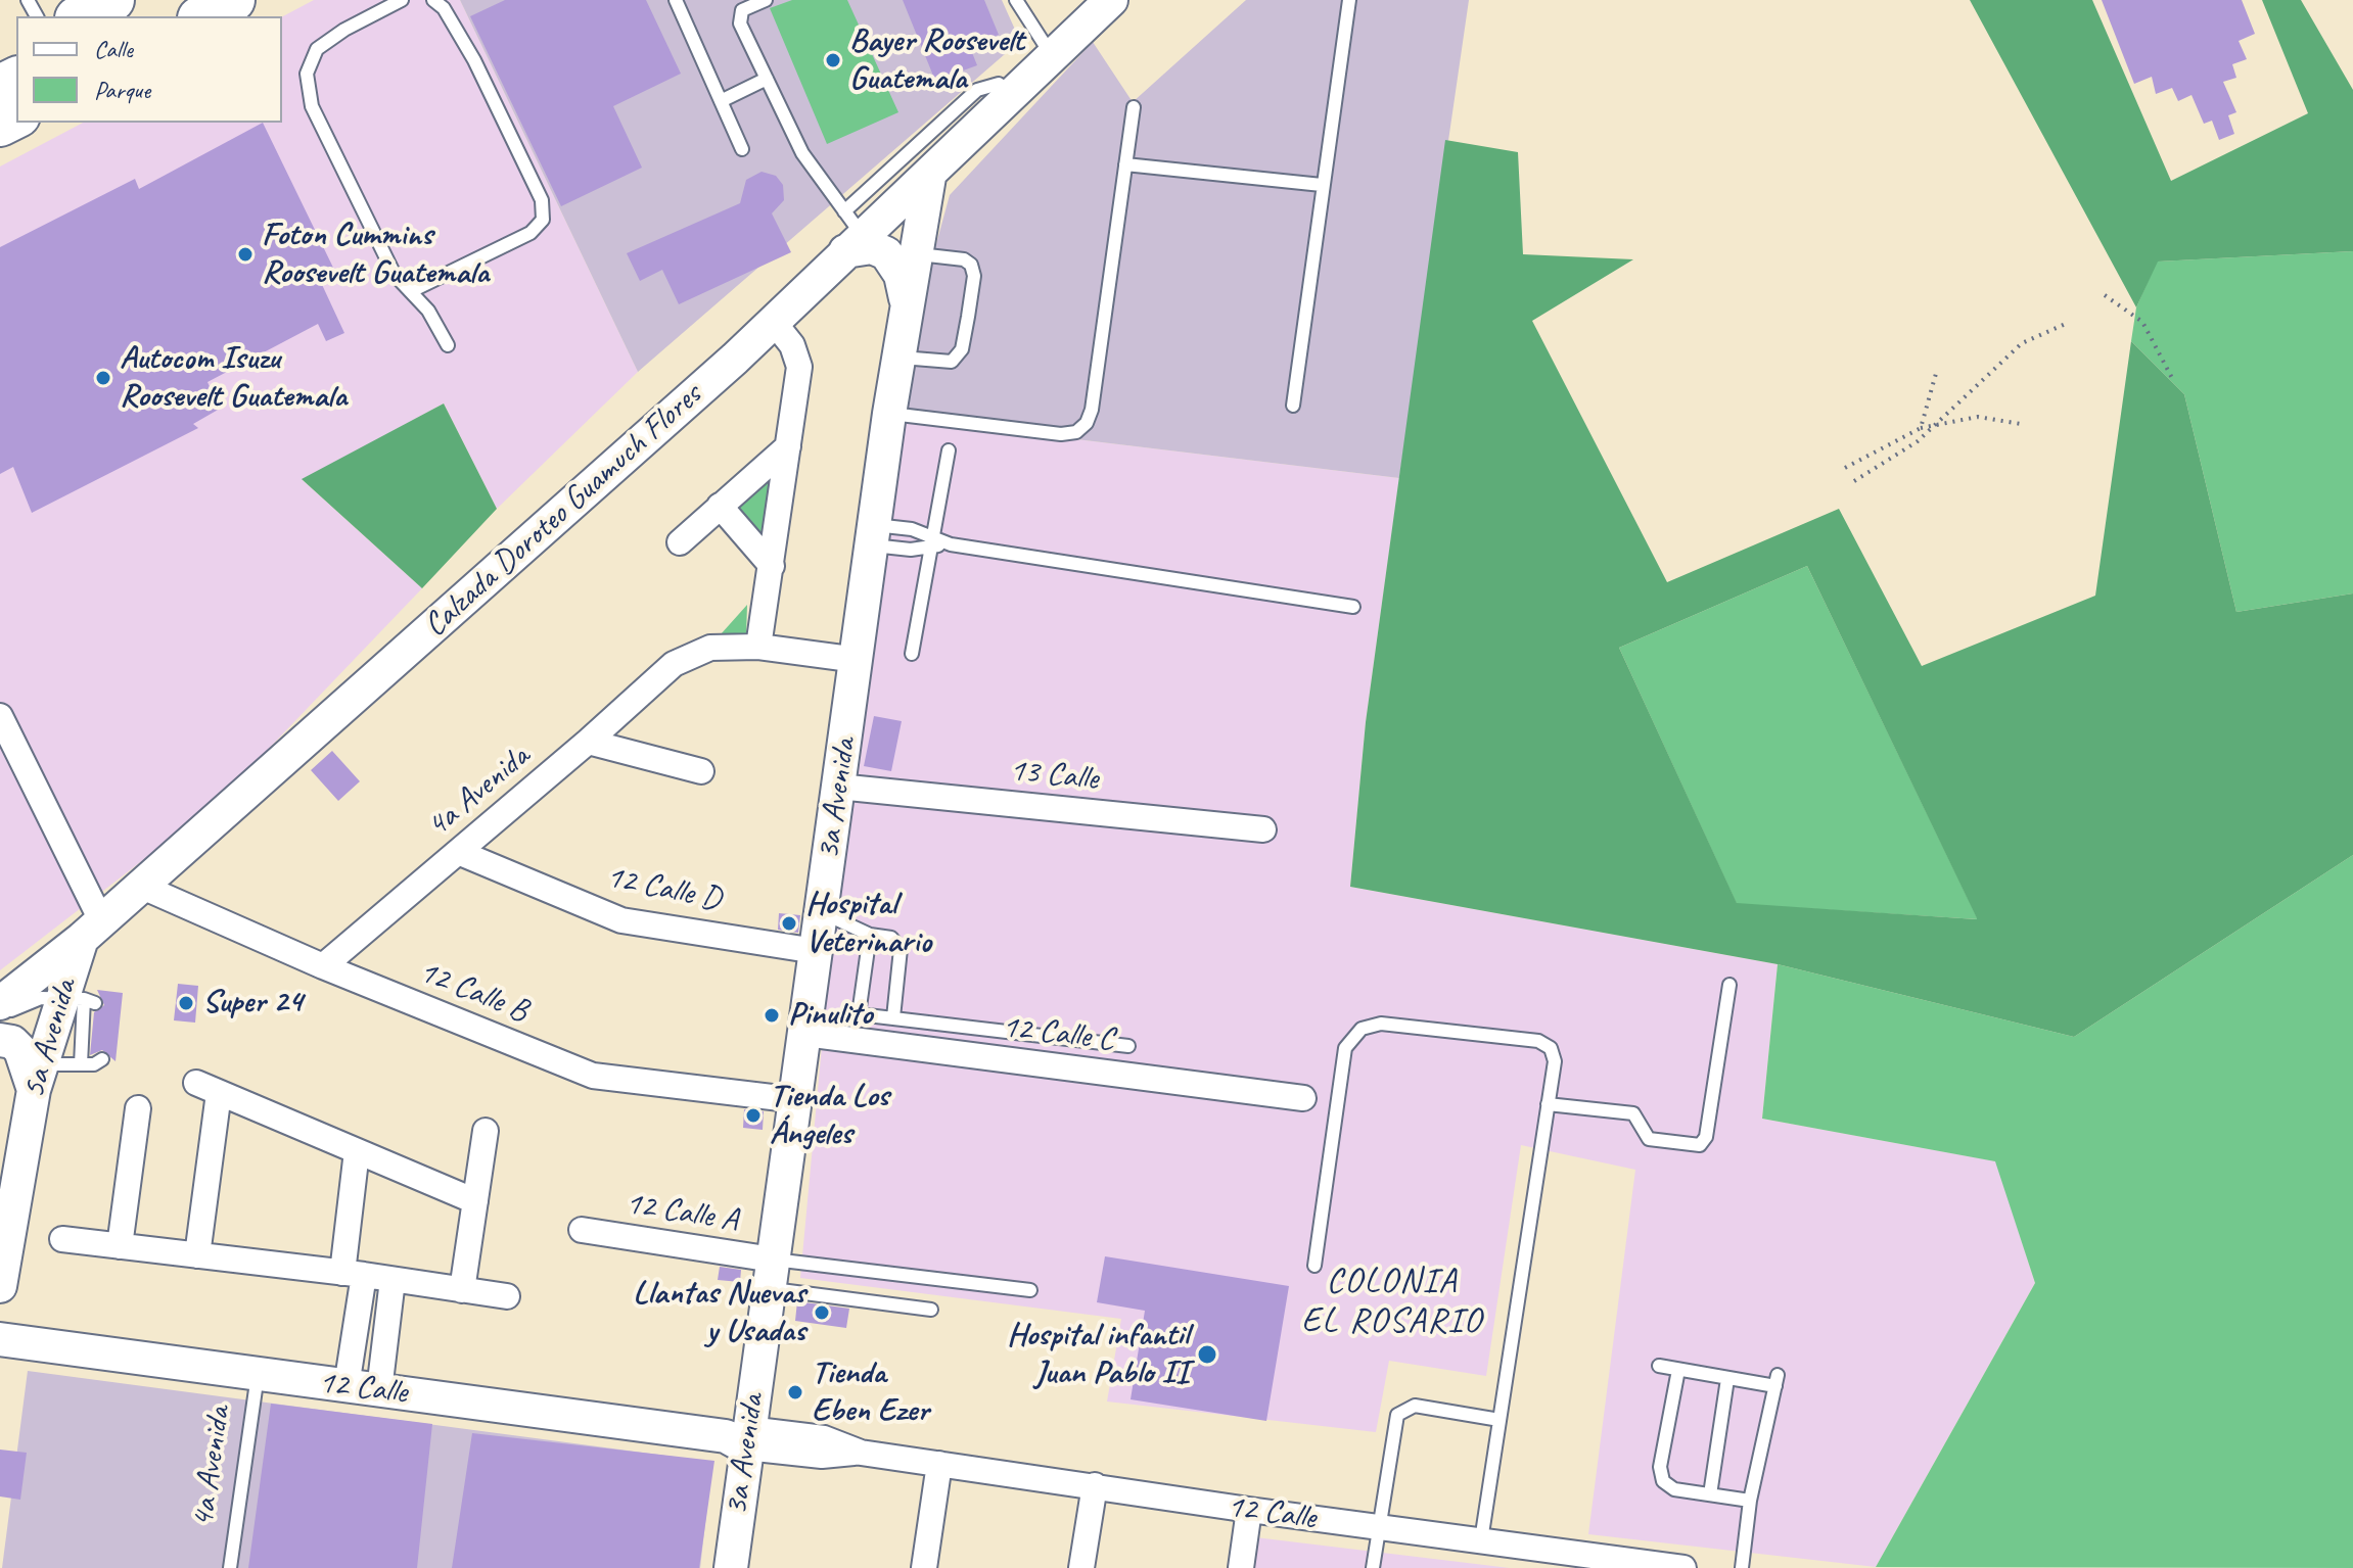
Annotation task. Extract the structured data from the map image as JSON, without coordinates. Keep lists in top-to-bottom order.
{
  "streets": {
    "main road": [
      "Calzada Doroteo Guamuch Flores",
      "3a Avenida",
      "5a Avenida",
      "12 Calle"
    ],
    "street": [
      "13 Calle",
      "4a Avenida",
      "12 Calle D",
      "12 Calle B",
      "12 Calle C",
      "12 Calle A"
    ]
  },
  "crossings": [
    ["Calzada Doroteo Guamuch Flores", "3a Avenida"],
    ["Calzada Doroteo Guamuch Flores", "12 Calle B"],
    ["Calzada Doroteo Guamuch Flores", "5a Avenida"],
    ["13 Calle", "3a Avenida"],
    ["4a Avenida", "3a Avenida"],
    ["4a Avenida", "12 Calle D"],
    ["4a Avenida", "12 Calle B"],
    ["4a Avenida", "12 Calle"],
    ["3a Avenida", "12 Calle D"],
    ["3a Avenida", "12 Calle B"],
    ["3a Avenida", "12 Calle C"],
    ["3a Avenida", "12 Calle A"],
    ["3a Avenida", "12 Calle"]
  ],
  "districts": ["COLONIA EL ROSARIO"],
  "places": [
    "Bayer Roosevelt Guatemala",
    "Foton Cummins Roosevelt Guatemala",
    "Autocom Isuzu Roosevelt Guatemala",
    "Hospital Veterinario",
    "Super 24",
    "Pinulito",
    "Tienda Los Ángeles",
    "Llantas Nuevas y Usadas",
    "Hospital infantil Juan Pablo II",
    "Tienda Eben Ezer"
  ],
  "legend": ["Calle", "Parque"]
}
